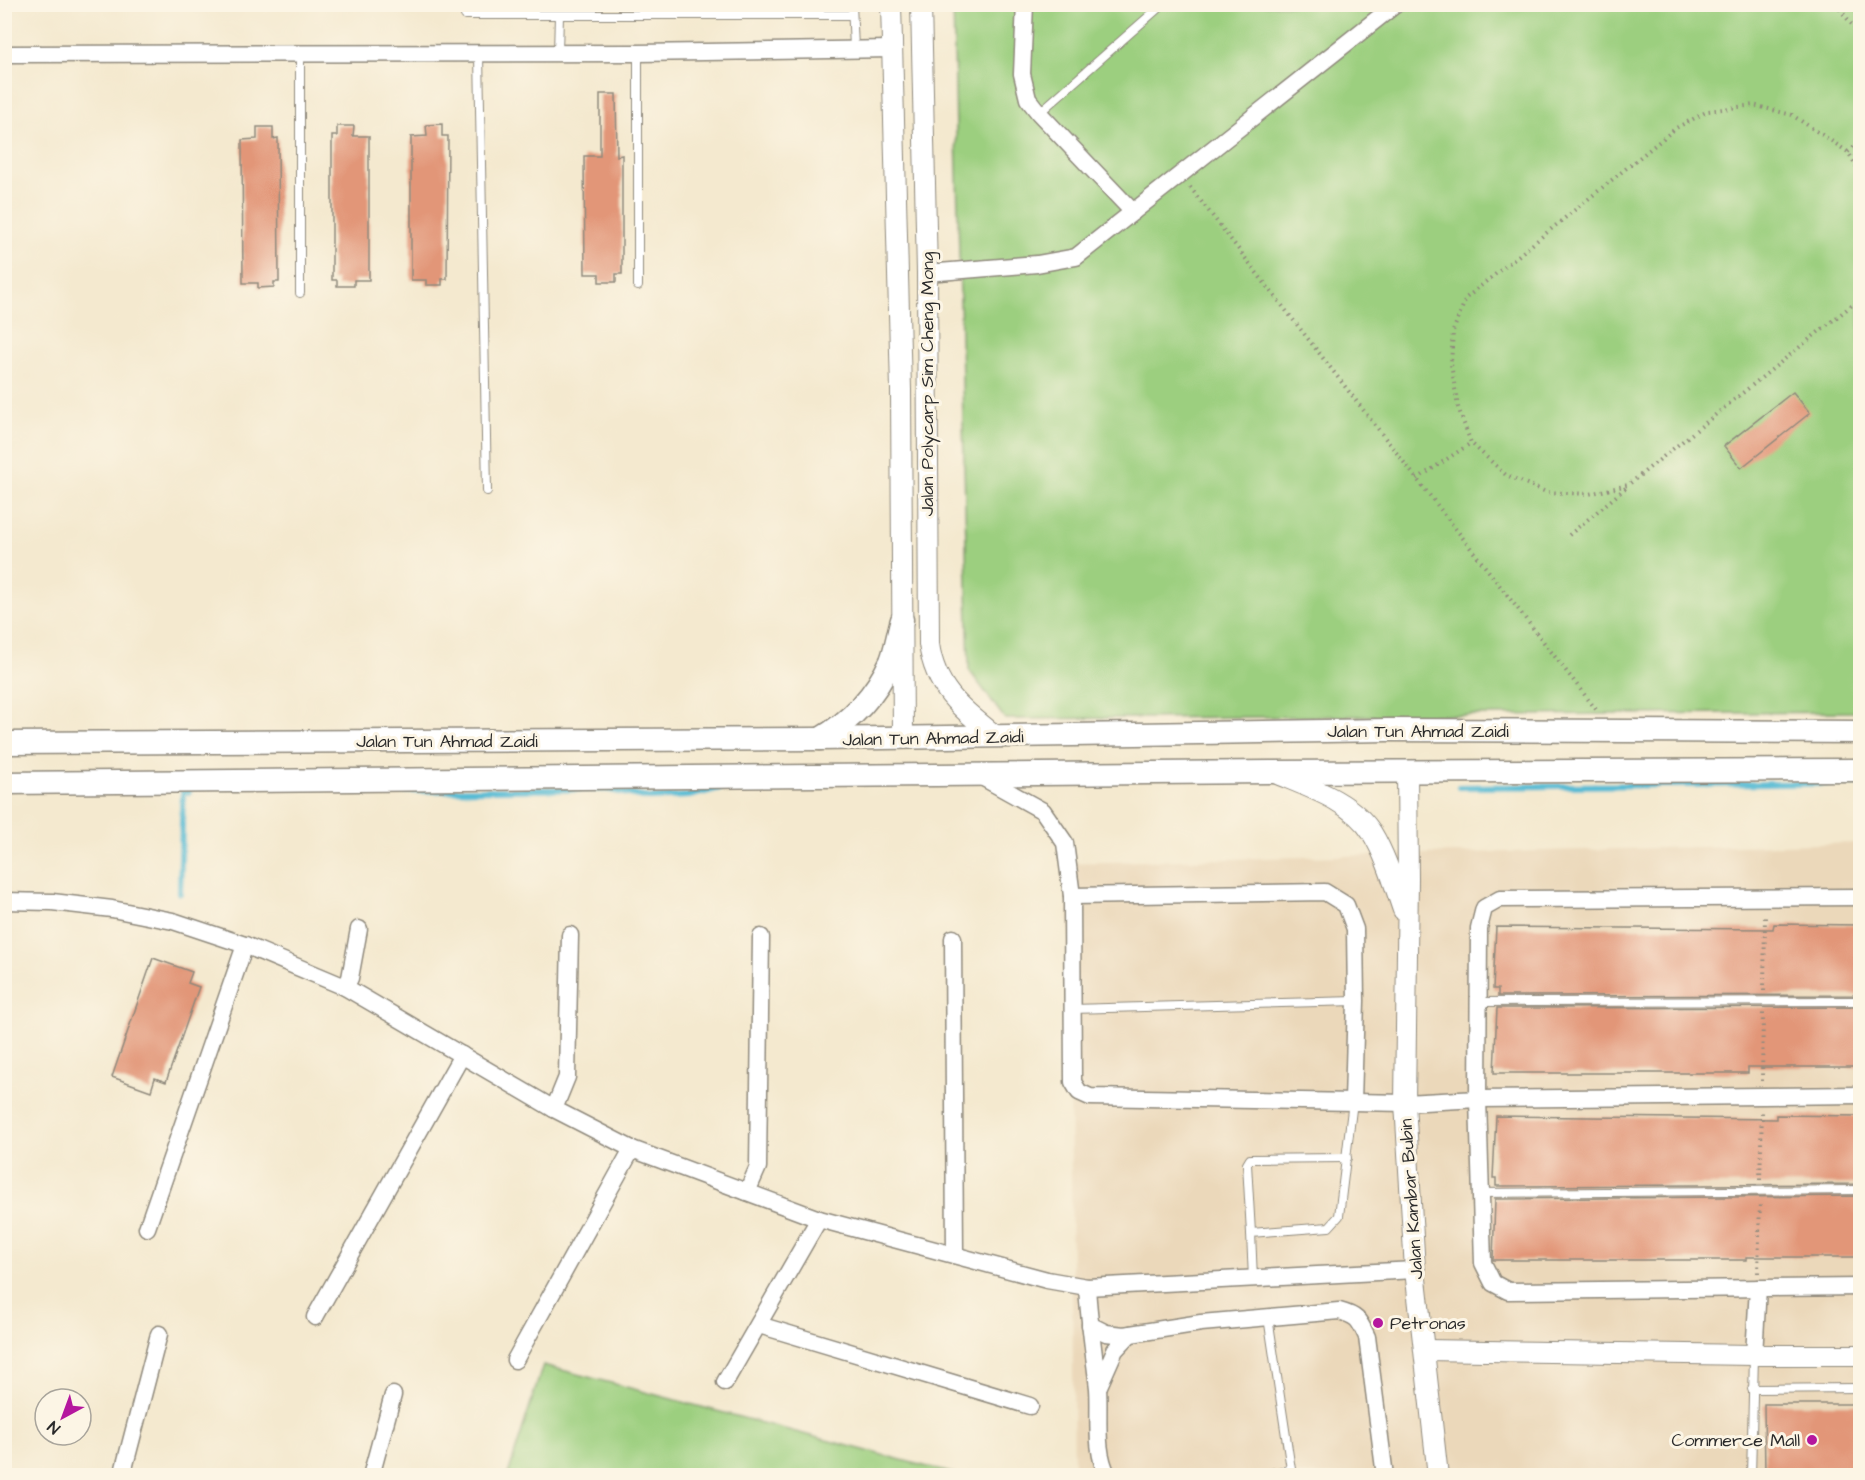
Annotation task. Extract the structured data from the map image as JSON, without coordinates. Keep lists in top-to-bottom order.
{
  "streets": {
    "main road": ["Jalan Tun Ahmad Zaidi"],
    "street": ["Jalan Polycarp Sim Cheng Mong", "Jalan Kambar Bubin"]
  },
  "crossings": [
    ["Jalan Polycarp Sim Cheng Mong", "Jalan Tun Ahmad Zaidi"],
    ["Jalan Tun Ahmad Zaidi", "Jalan Kambar Bubin"]
  ],
  "places": ["Petronas", "Commerce Mall"],
  "north": "bottom left"
}
